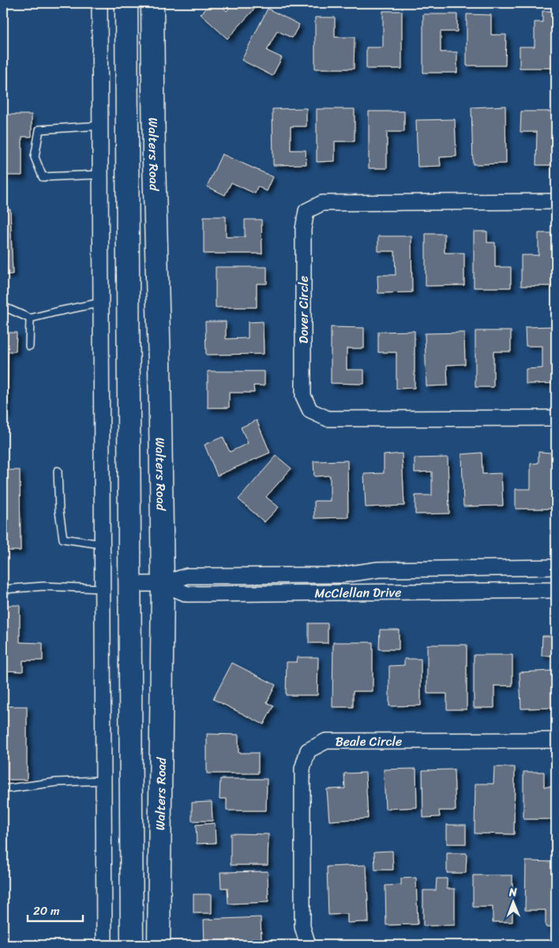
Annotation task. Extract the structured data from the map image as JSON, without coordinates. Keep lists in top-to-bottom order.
{
  "streets": {
    "main road": ["Walters Road"],
    "street": ["Dover Circle", "McClellan Drive", "Beale Circle"]
  },
  "crossings": [
    ["Walters Road", "McClellan Drive"]
  ],
  "scale_bar": "20 m",
  "north": "top"
}
